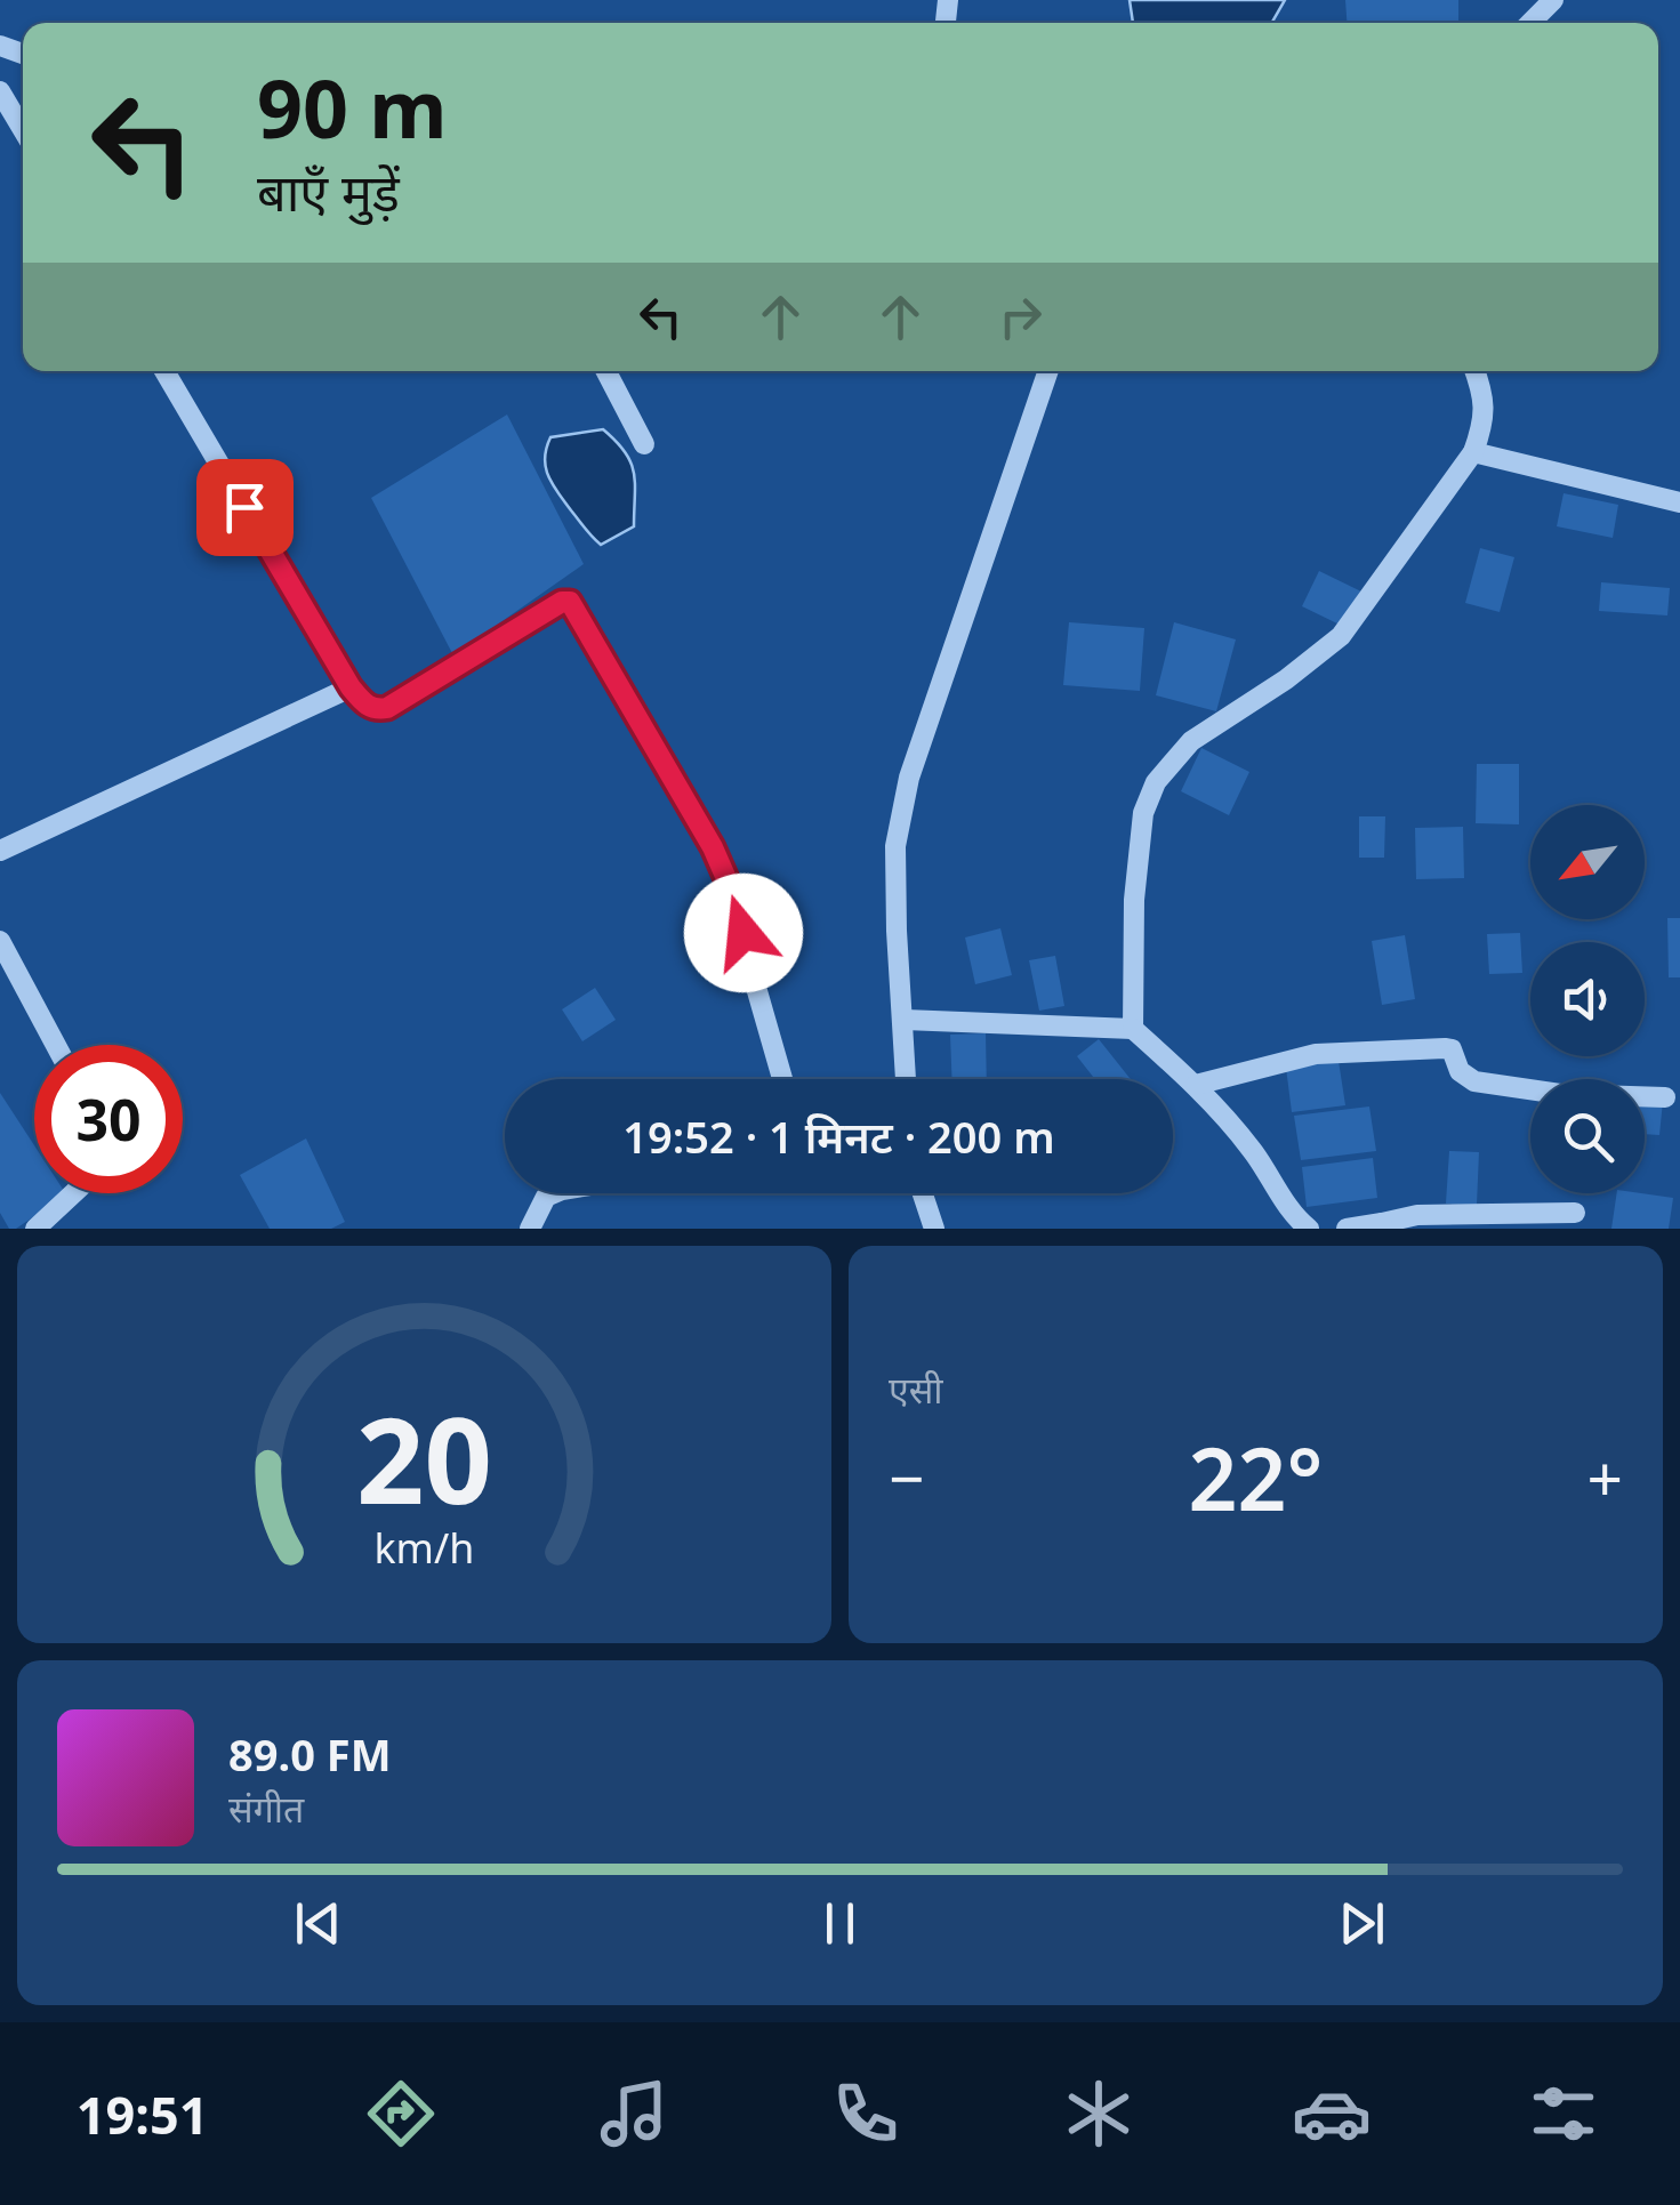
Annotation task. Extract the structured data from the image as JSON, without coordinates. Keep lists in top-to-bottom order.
{
  "north": "bottom left",
  "page": {
    "turn": ["90 m", "बाएँ मुड़ें"],
    "limit": "30",
    "trip": "19:52 · 1 मिनट · 200 m",
    "tile": "एसी",
    "heat": ["−", "22°", "+"],
    "song": ["89.0 FM", "संगीत"],
    "tabs": "19:51",
    "gauge": ["20", "km/h"]
  }
}
